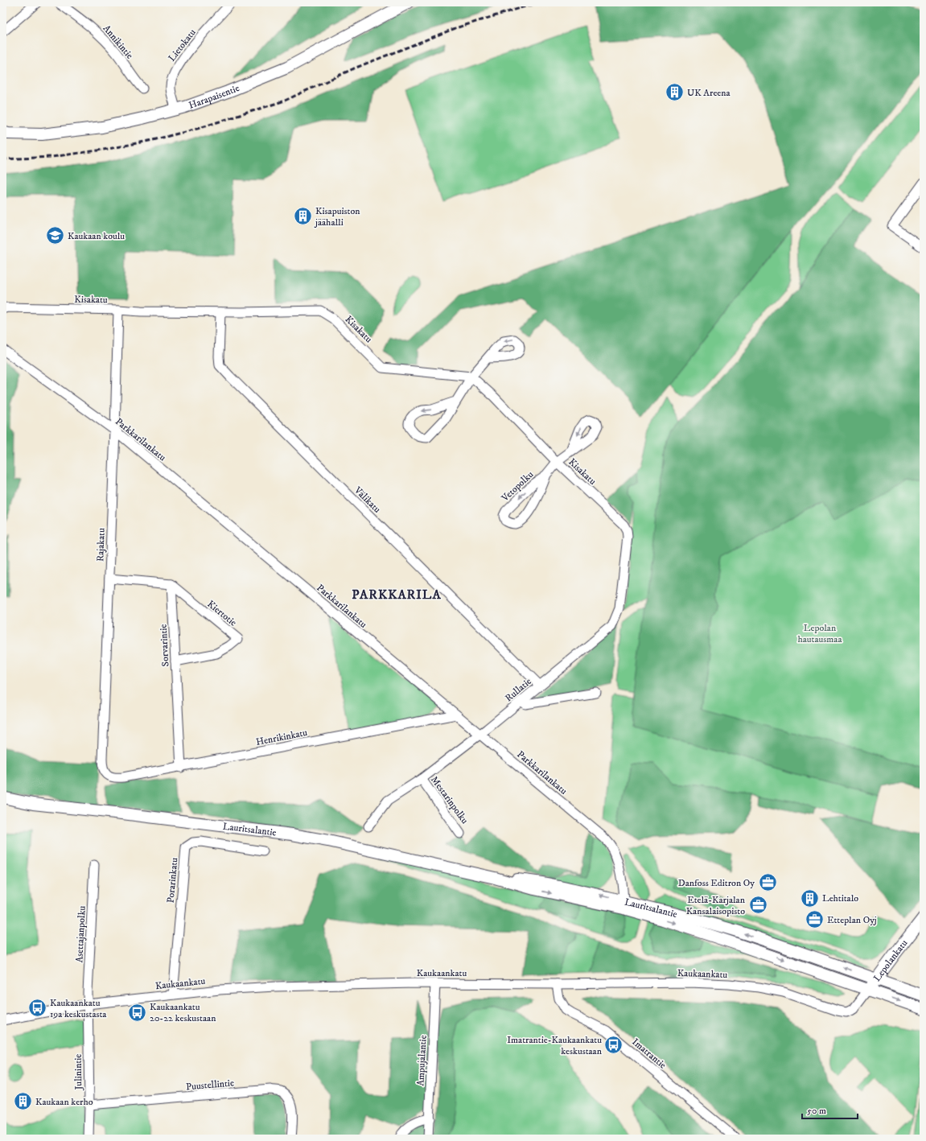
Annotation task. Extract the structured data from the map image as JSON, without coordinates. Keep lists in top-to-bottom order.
{
  "streets": {
    "main road": ["Harapaisentie", "Lauritsalantie", "Lepolankatu"],
    "street": [
      "Annikintie",
      "Lietokatu",
      "Kisakatu",
      "Parkkarilankatu",
      "Vetopolku",
      "Välikatu",
      "Rajakatu",
      "Kiertotie",
      "Sorvarintie",
      "Rullatie",
      "Henrikinkatu",
      "Mestarinpolku",
      "Porarinkatu",
      "Asettajanpolku",
      "Kaukaankatu",
      "Imatrantie",
      "Ampujalantie",
      "Julinintie",
      "Puustellintie"
    ]
  },
  "crossings": [
    ["Lietokatu", "Harapaisentie"],
    ["Kisakatu", "Vetopolku"],
    ["Kisakatu", "Välikatu"],
    ["Kisakatu", "Rajakatu"],
    ["Kisakatu", "Rullatie"],
    ["Parkkarilankatu", "Rajakatu"],
    ["Parkkarilankatu", "Rullatie"],
    ["Parkkarilankatu", "Henrikinkatu"],
    ["Parkkarilankatu", "Lauritsalantie"],
    ["Välikatu", "Rullatie"],
    ["Rajakatu", "Henrikinkatu"],
    ["Kiertotie", "Sorvarintie"],
    ["Sorvarintie", "Henrikinkatu"],
    ["Rullatie", "Mestarinpolku"],
    ["Lauritsalantie", "Lepolankatu"],
    ["Lauritsalantie", "Kaukaankatu"],
    ["Porarinkatu", "Kaukaankatu"],
    ["Asettajanpolku", "Kaukaankatu"],
    ["Asettajanpolku", "Julinintie"],
    ["Lepolankatu", "Kaukaankatu"],
    ["Kaukaankatu", "Imatrantie"],
    ["Kaukaankatu", "Ampujalantie"],
    ["Kaukaankatu", "Julinintie"],
    ["Julinintie", "Puustellintie"]
  ],
  "districts": ["PARKKARILA"],
  "parks": ["Lepolan hautausmaa"],
  "places": {
    "building": [
      "UK Areena",
      "Kisapuiston jäähalli",
      "Lehtitalo",
      "Kaukaan kerho"
    ],
    "school or university": ["Kaukaan koulu"],
    "office": ["Danfoss Editron Oy", "Etelä-Karjalan Kansalaisopisto", "Etteplan Oyj"],
    "bus stop": ["Kaukaankatu 19a keskustasta", "Kaukaankatu 20-22 keskustaan", "Imatrantie-Kaukaankatu keskustaan"]
  },
  "scale_bar": "50 m"
}
